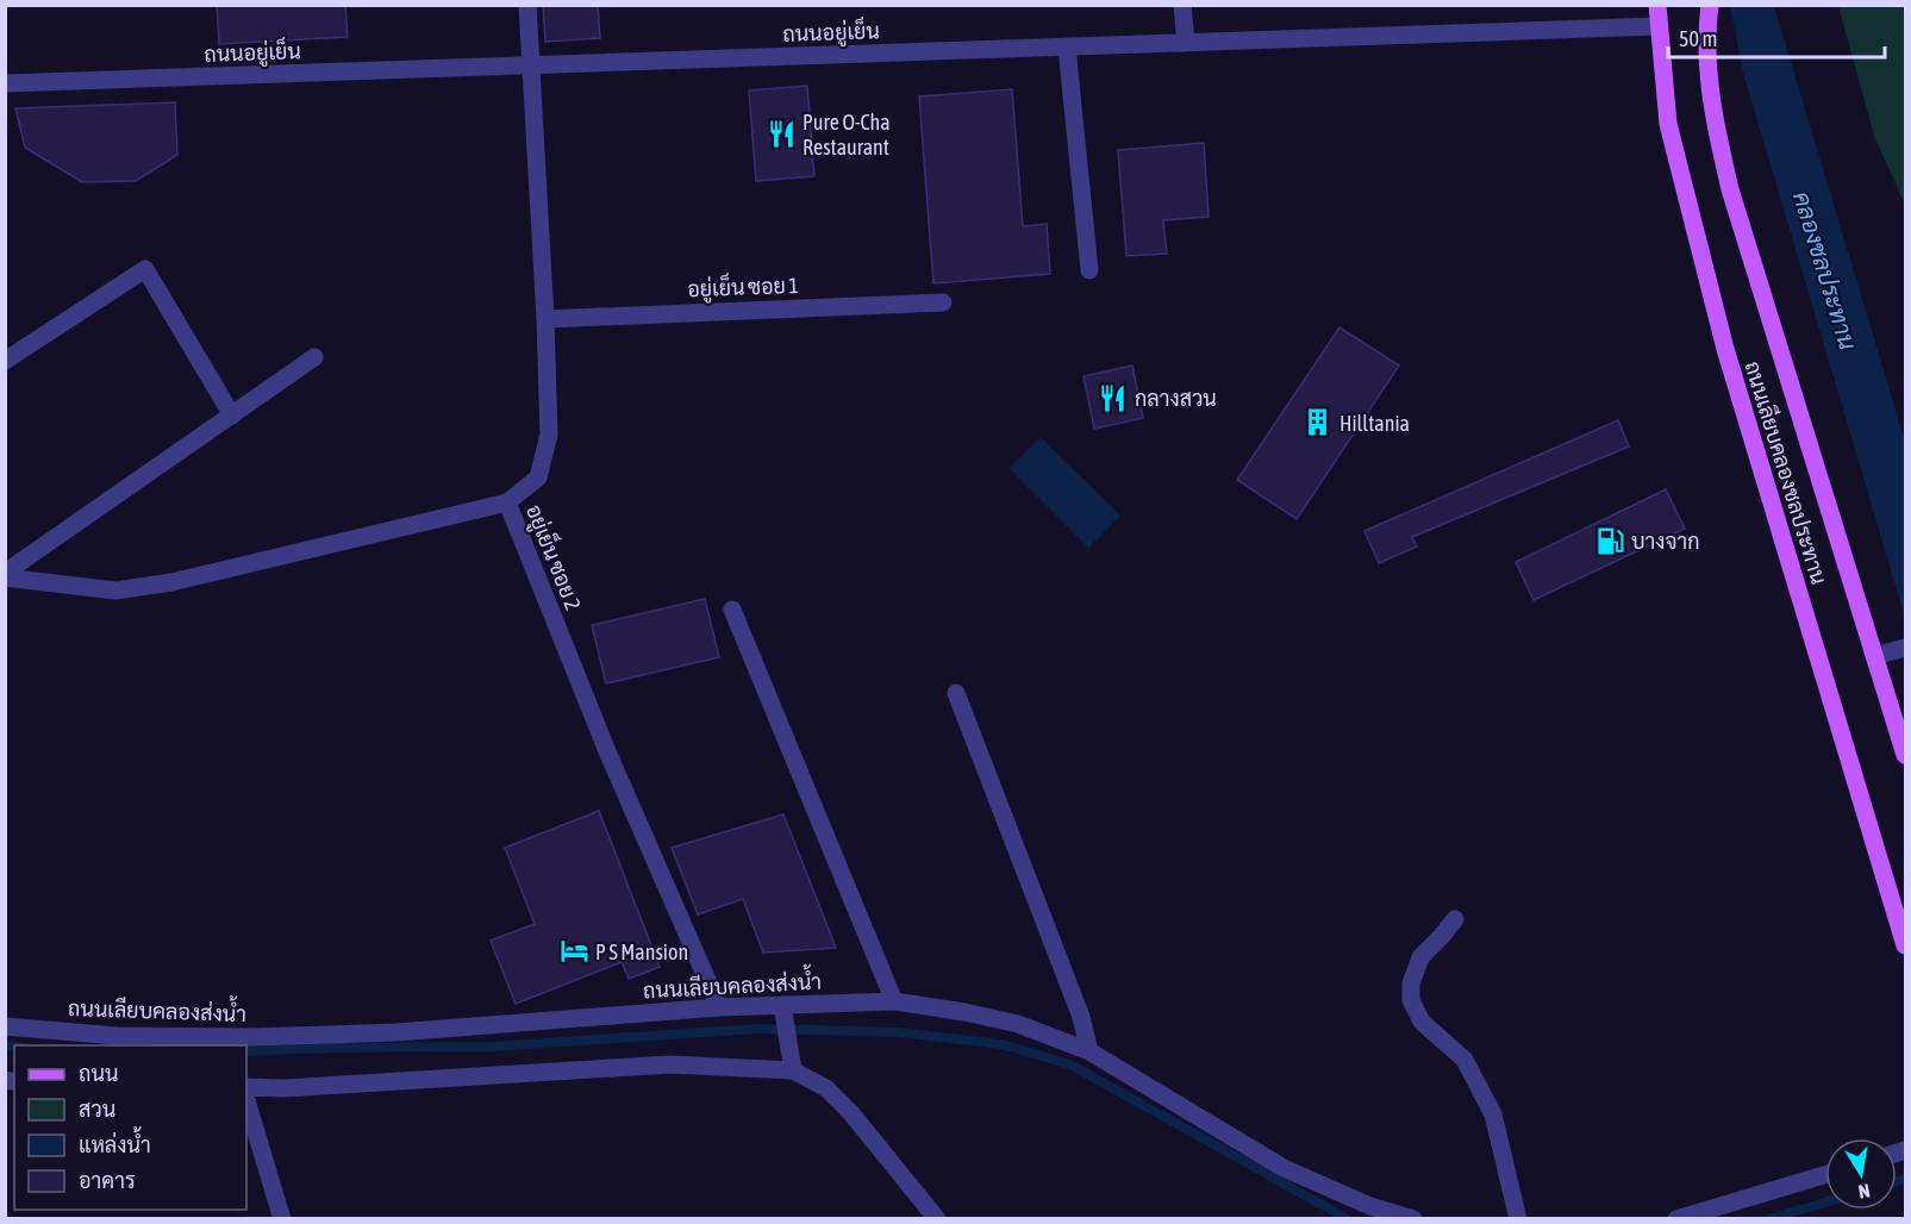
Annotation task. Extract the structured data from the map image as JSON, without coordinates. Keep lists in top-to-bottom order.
{
  "streets": {
    "main road": ["ถนนเลียบคลองชลประทาน"],
    "street": [
      "ถนนอยู่เย็น",
      "อยู่เย็น ซอย 1",
      "อยู่เย็น ซอย 2",
      "ถนนเลียบคลองส่งน้ำ"
    ]
  },
  "crossings": [
    ["ถนนอยู่เย็น", "ถนนเลียบคลองชลประทาน"],
    ["ถนนอยู่เย็น", "อยู่เย็น ซอย 2"],
    ["อยู่เย็น ซอย 1", "อยู่เย็น ซอย 2"],
    ["อยู่เย็น ซอย 2", "ถนนเลียบคลองส่งน้ำ"]
  ],
  "water": ["คลองชลประทาน"],
  "places": {
    "restaurant": ["Pure O-Cha Restaurant", "กลางสวน"],
    "building": ["Hilltania"],
    "fuel station": ["บางจาก"],
    "hotel": ["P S Mansion"]
  },
  "legend": [
    "ถนน",
    "สวน",
    "แหล่งน้ำ",
    "อาคาร"
  ],
  "scale_bar": "50 m",
  "north": "bottom"
}
